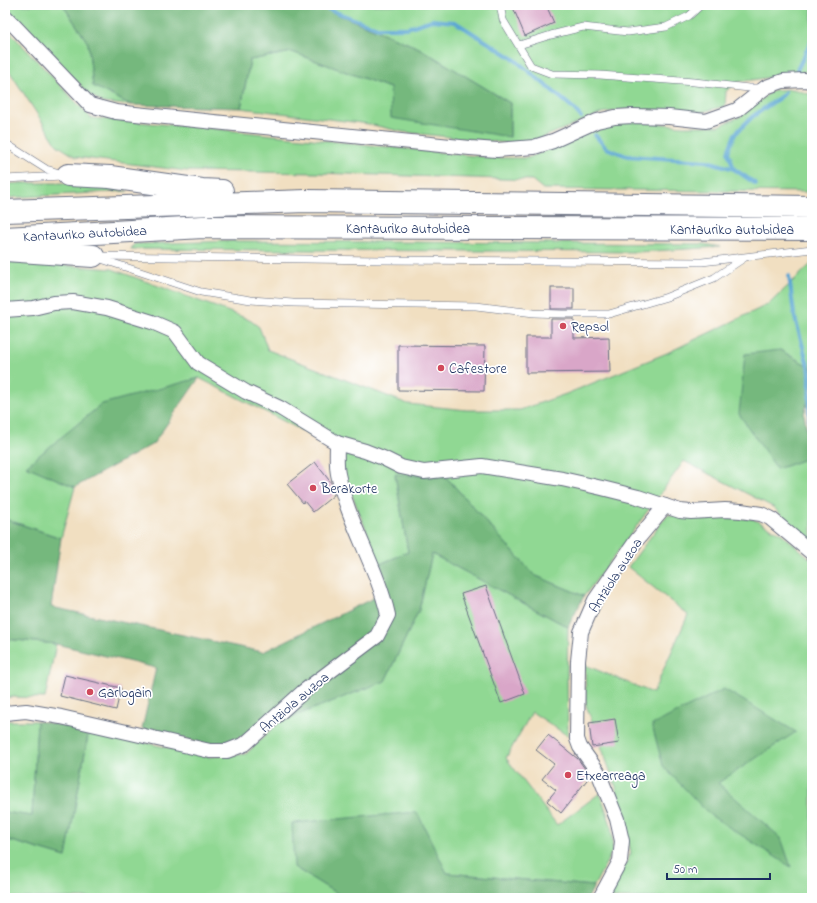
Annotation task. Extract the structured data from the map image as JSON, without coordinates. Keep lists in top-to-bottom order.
{
  "streets": {
    "highway": ["Kantauriko autobidea"],
    "street": ["Antziola auzoa"]
  },
  "places": [
    "Repsol",
    "Cafestore",
    "Berakorte",
    "Garlogain",
    "Etxearreaga"
  ],
  "scale_bar": "50 m"
}
